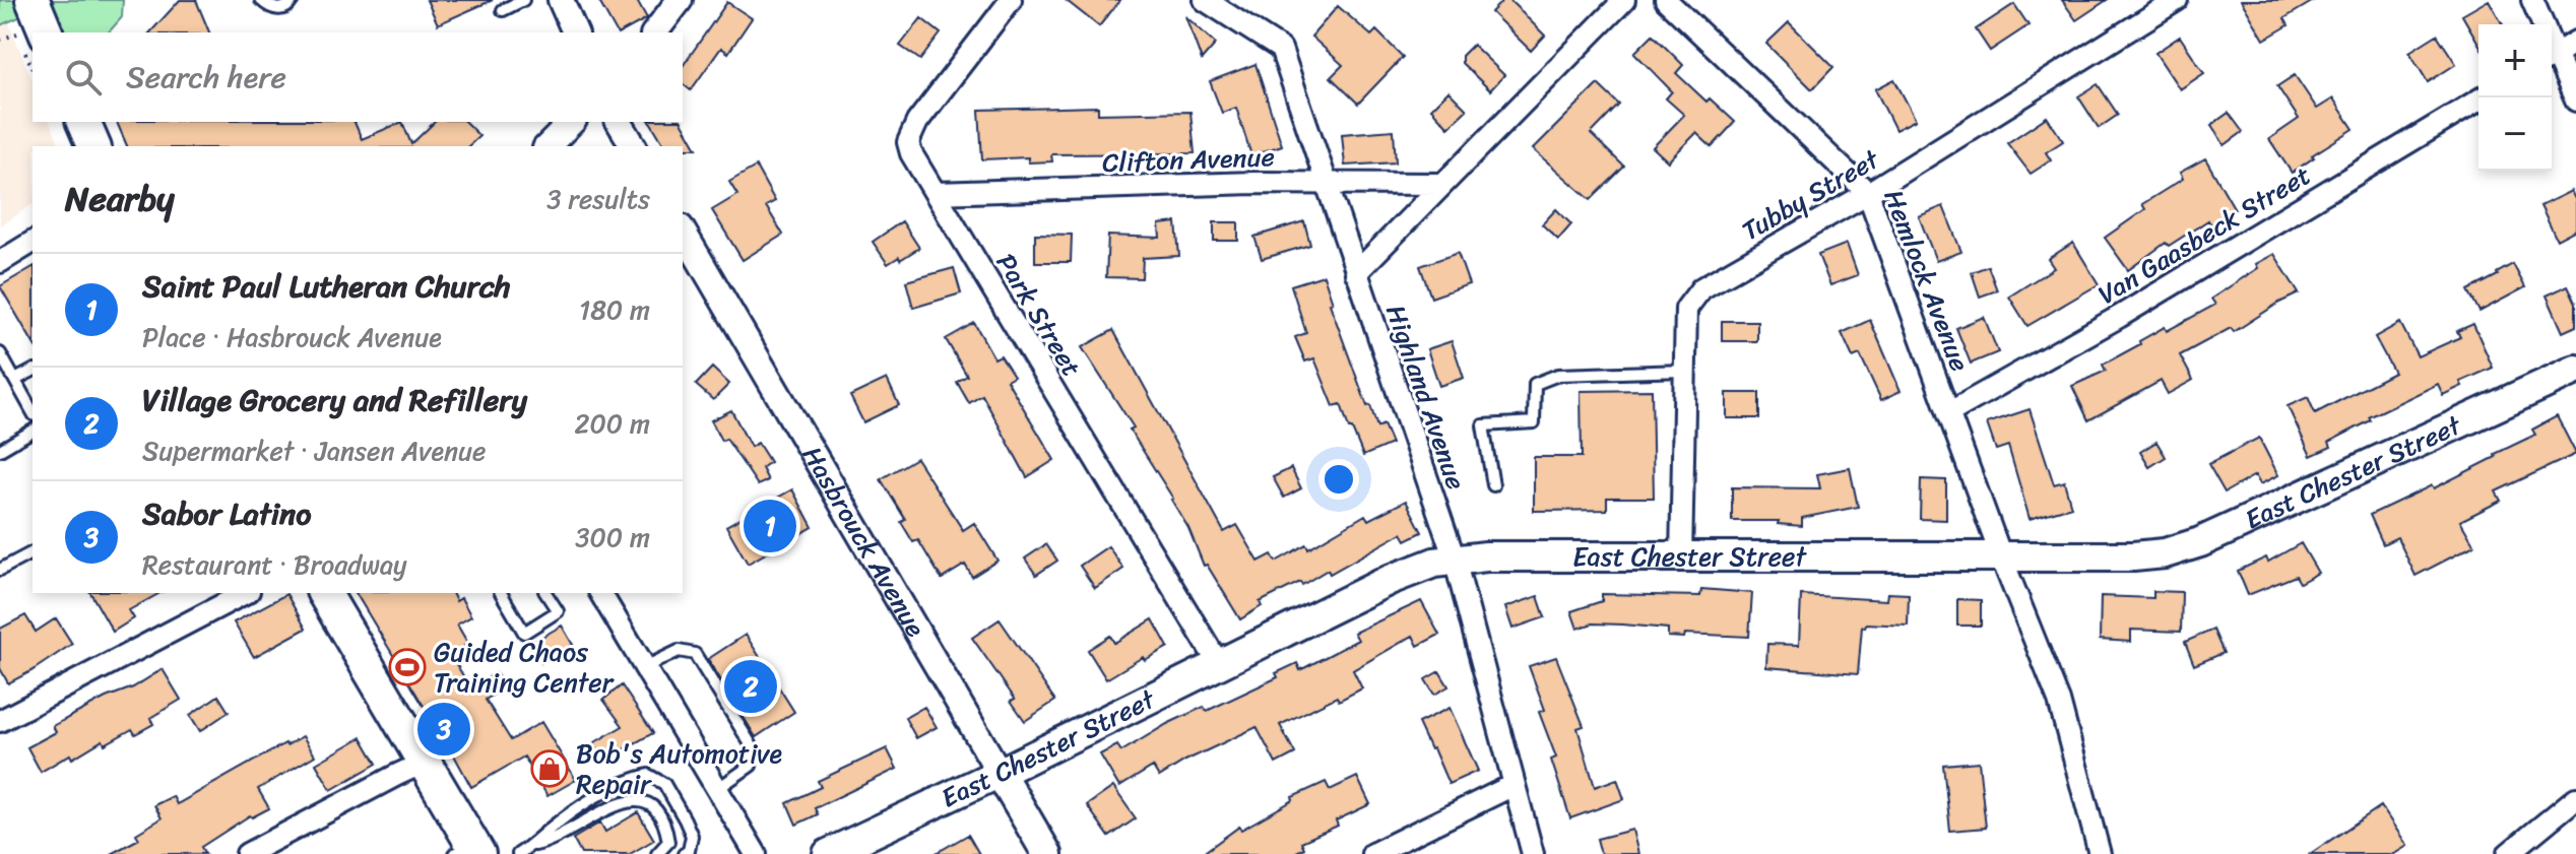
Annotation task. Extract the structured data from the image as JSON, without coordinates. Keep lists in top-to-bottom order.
{
  "streets": {
    "main road": ["East Chester Street", "Hasbrouck Avenue"],
    "street": [
      "Clifton Avenue",
      "Tubby Street",
      "Van Gaasbeck Street",
      "Hemlock Avenue",
      "Park Street",
      "Highland Avenue"
    ]
  },
  "crossings": [
    ["Clifton Avenue", "Park Street"],
    ["Clifton Avenue", "Highland Avenue"],
    ["Tubby Street", "Hemlock Avenue"],
    ["Tubby Street", "East Chester Street"],
    ["Van Gaasbeck Street", "Hemlock Avenue"],
    ["Hemlock Avenue", "East Chester Street"],
    ["Park Street", "East Chester Street"],
    ["Highland Avenue", "East Chester Street"],
    ["East Chester Street", "Hasbrouck Avenue"]
  ],
  "places": {
    "sports": ["Guided Chaos Training Center"],
    "shop": ["Bob's Automotive Repair"]
  },
  "page": {
    "map_buttons": ["+", "−"],
    "search": "Search here",
    "heading": ["Nearby", "3 results"],
    "list": [
      {
        "mark": "1",
        "name": "Saint Paul Lutheran Church",
        "note": "Place · Hasbrouck Avenue",
        "value": "180 m"
      },
      {
        "mark": "2",
        "name": "Village Grocery and Refillery",
        "note": "Supermarket · Jansen Avenue",
        "value": "200 m"
      },
      {
        "mark": "3",
        "name": "Sabor Latino",
        "note": "Restaurant · Broadway",
        "value": "300 m"
      }
    ],
    "pins": ["1", "2", "3"]
  }
}
